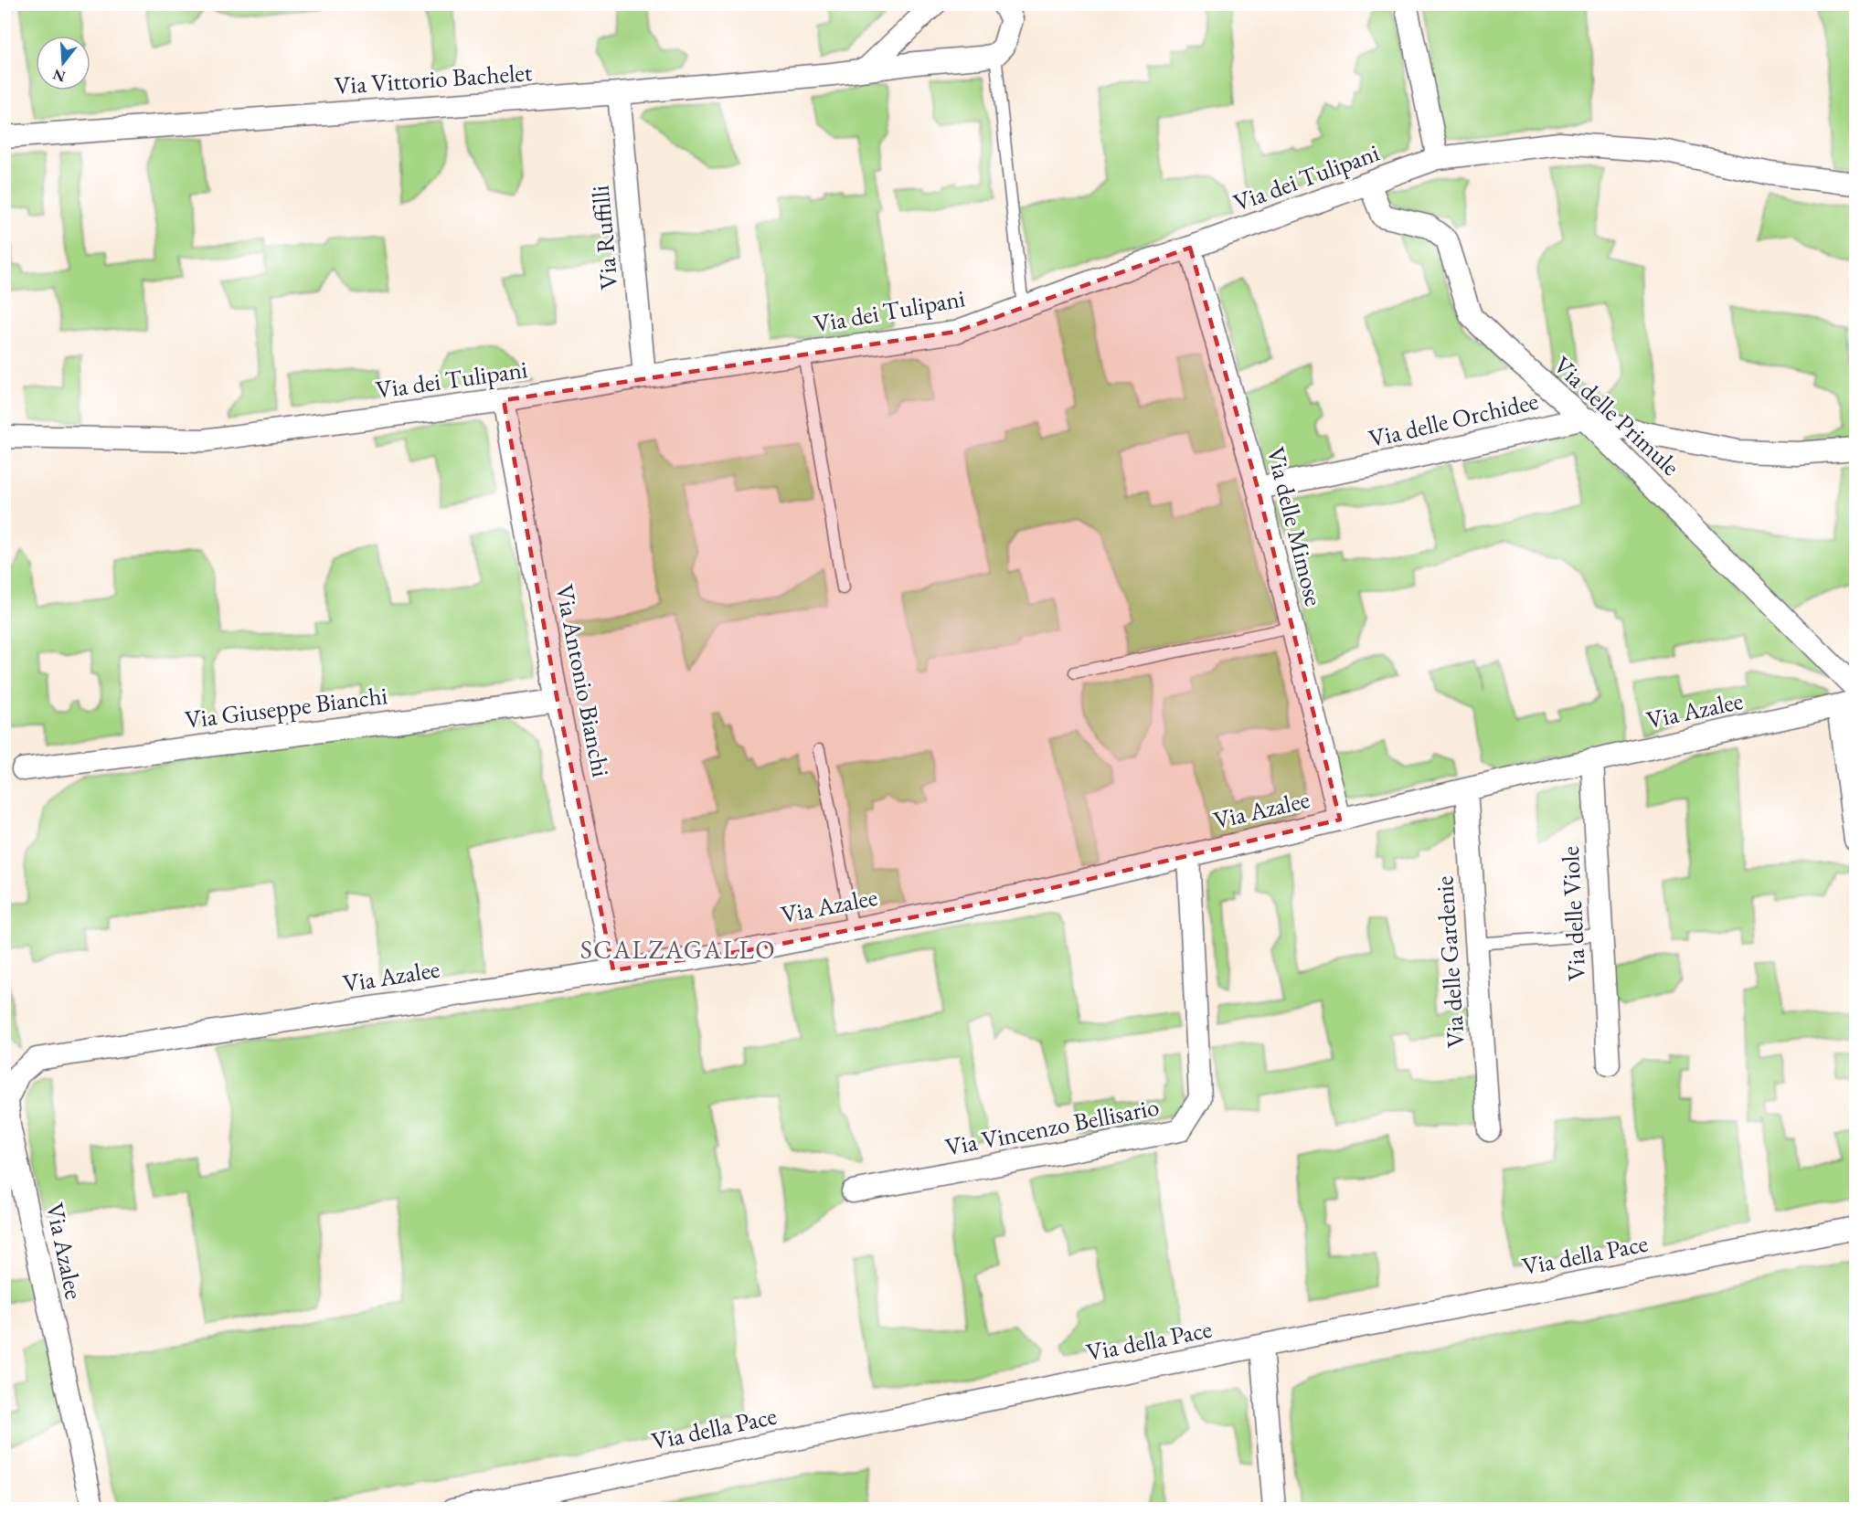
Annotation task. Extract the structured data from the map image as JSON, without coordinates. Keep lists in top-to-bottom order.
{
  "streets": {
    "street": [
      "Via Vittorio Bachelet",
      "Via dei Tulipani",
      "Via Ruffilli",
      "Via delle Primule",
      "Via delle Orchidee",
      "Via delle Mimose",
      "Via Antonio Bianchi",
      "Via Giuseppe Bianchi",
      "Via Azalee",
      "Via delle Viole",
      "Via delle Gardenie",
      "Via Vincenzo Bellisario",
      "Via della Pace"
    ]
  },
  "crossings": [
    ["Via Vittorio Bachelet", "Via Ruffilli"],
    ["Via dei Tulipani", "Via Ruffilli"],
    ["Via dei Tulipani", "Via delle Primule"],
    ["Via dei Tulipani", "Via delle Mimose"],
    ["Via dei Tulipani", "Via Antonio Bianchi"],
    ["Via delle Primule", "Via delle Orchidee"],
    ["Via delle Orchidee", "Via delle Mimose"],
    ["Via delle Mimose", "Via Azalee"],
    ["Via Antonio Bianchi", "Via Giuseppe Bianchi"],
    ["Via Antonio Bianchi", "Via Azalee"],
    ["Via Azalee", "Via delle Viole"],
    ["Via Azalee", "Via delle Gardenie"],
    ["Via Azalee", "Via Vincenzo Bellisario"]
  ],
  "districts": ["SCALZAGALLO"],
  "north": "bottom"
}
